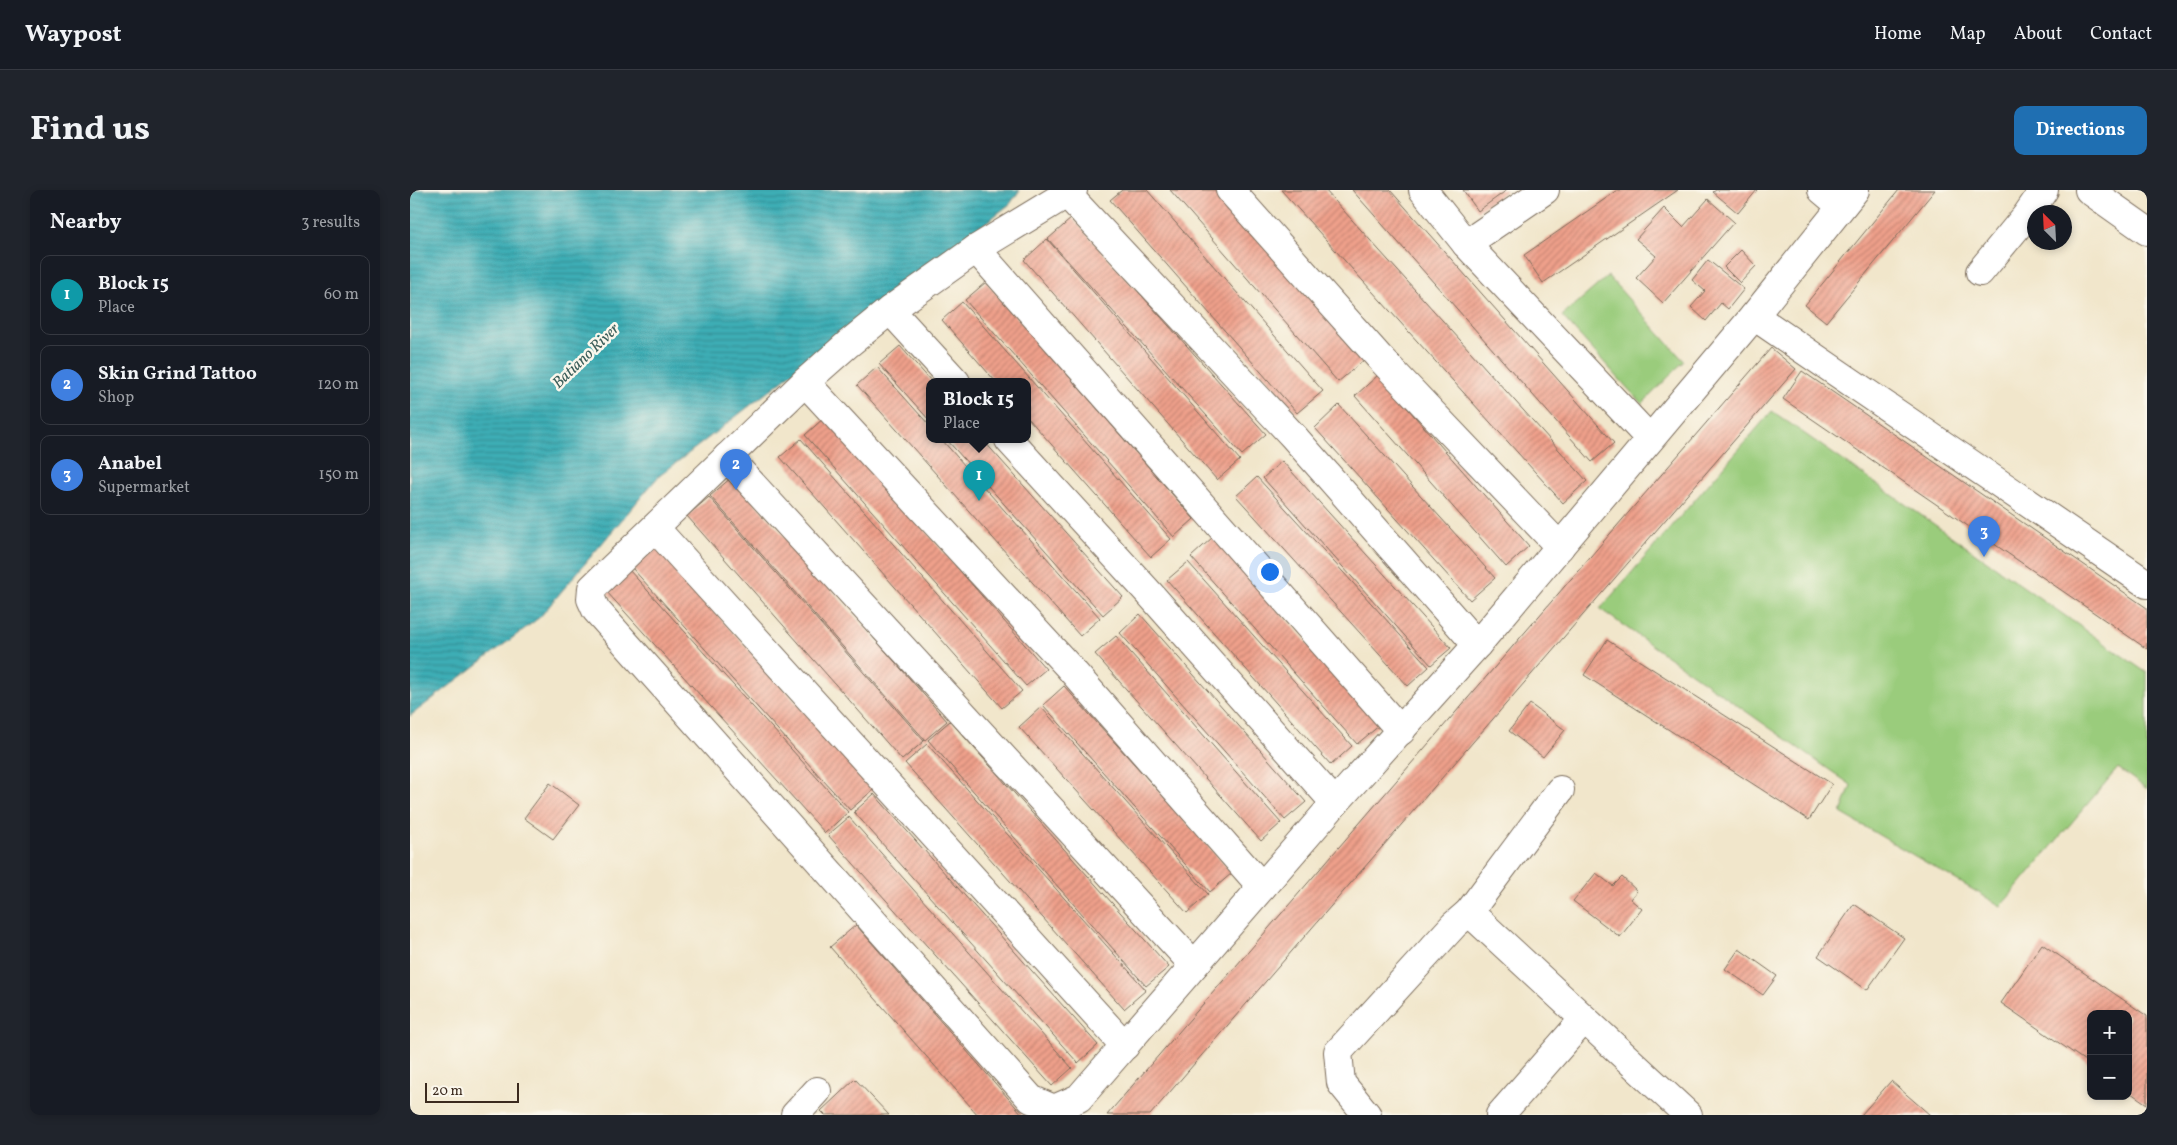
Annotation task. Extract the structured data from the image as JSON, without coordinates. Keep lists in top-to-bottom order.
{
  "water": ["Batiano River"],
  "scale_bar": "20 m",
  "north": "top left",
  "page": {
    "header": "Waypost",
    "nav": [
      "Home",
      "Map",
      "About",
      "Contact"
    ],
    "title": "Find us",
    "buttons": "Directions",
    "heading": ["Nearby", "3 results"],
    "list": [
      {
        "mark": "1",
        "name": "Block 15",
        "note": "Place",
        "value": "60 m"
      },
      {
        "mark": "2",
        "name": "Skin Grind Tattoo",
        "note": "Shop",
        "value": "120 m"
      },
      {
        "mark": "3",
        "name": "Anabel",
        "note": "Supermarket",
        "value": "150 m"
      }
    ],
    "popup": ["Block 15", "Place"],
    "pins": ["2", "1", "3"],
    "map_buttons": ["+", "−"],
    "scale": "20 m"
  }
}
